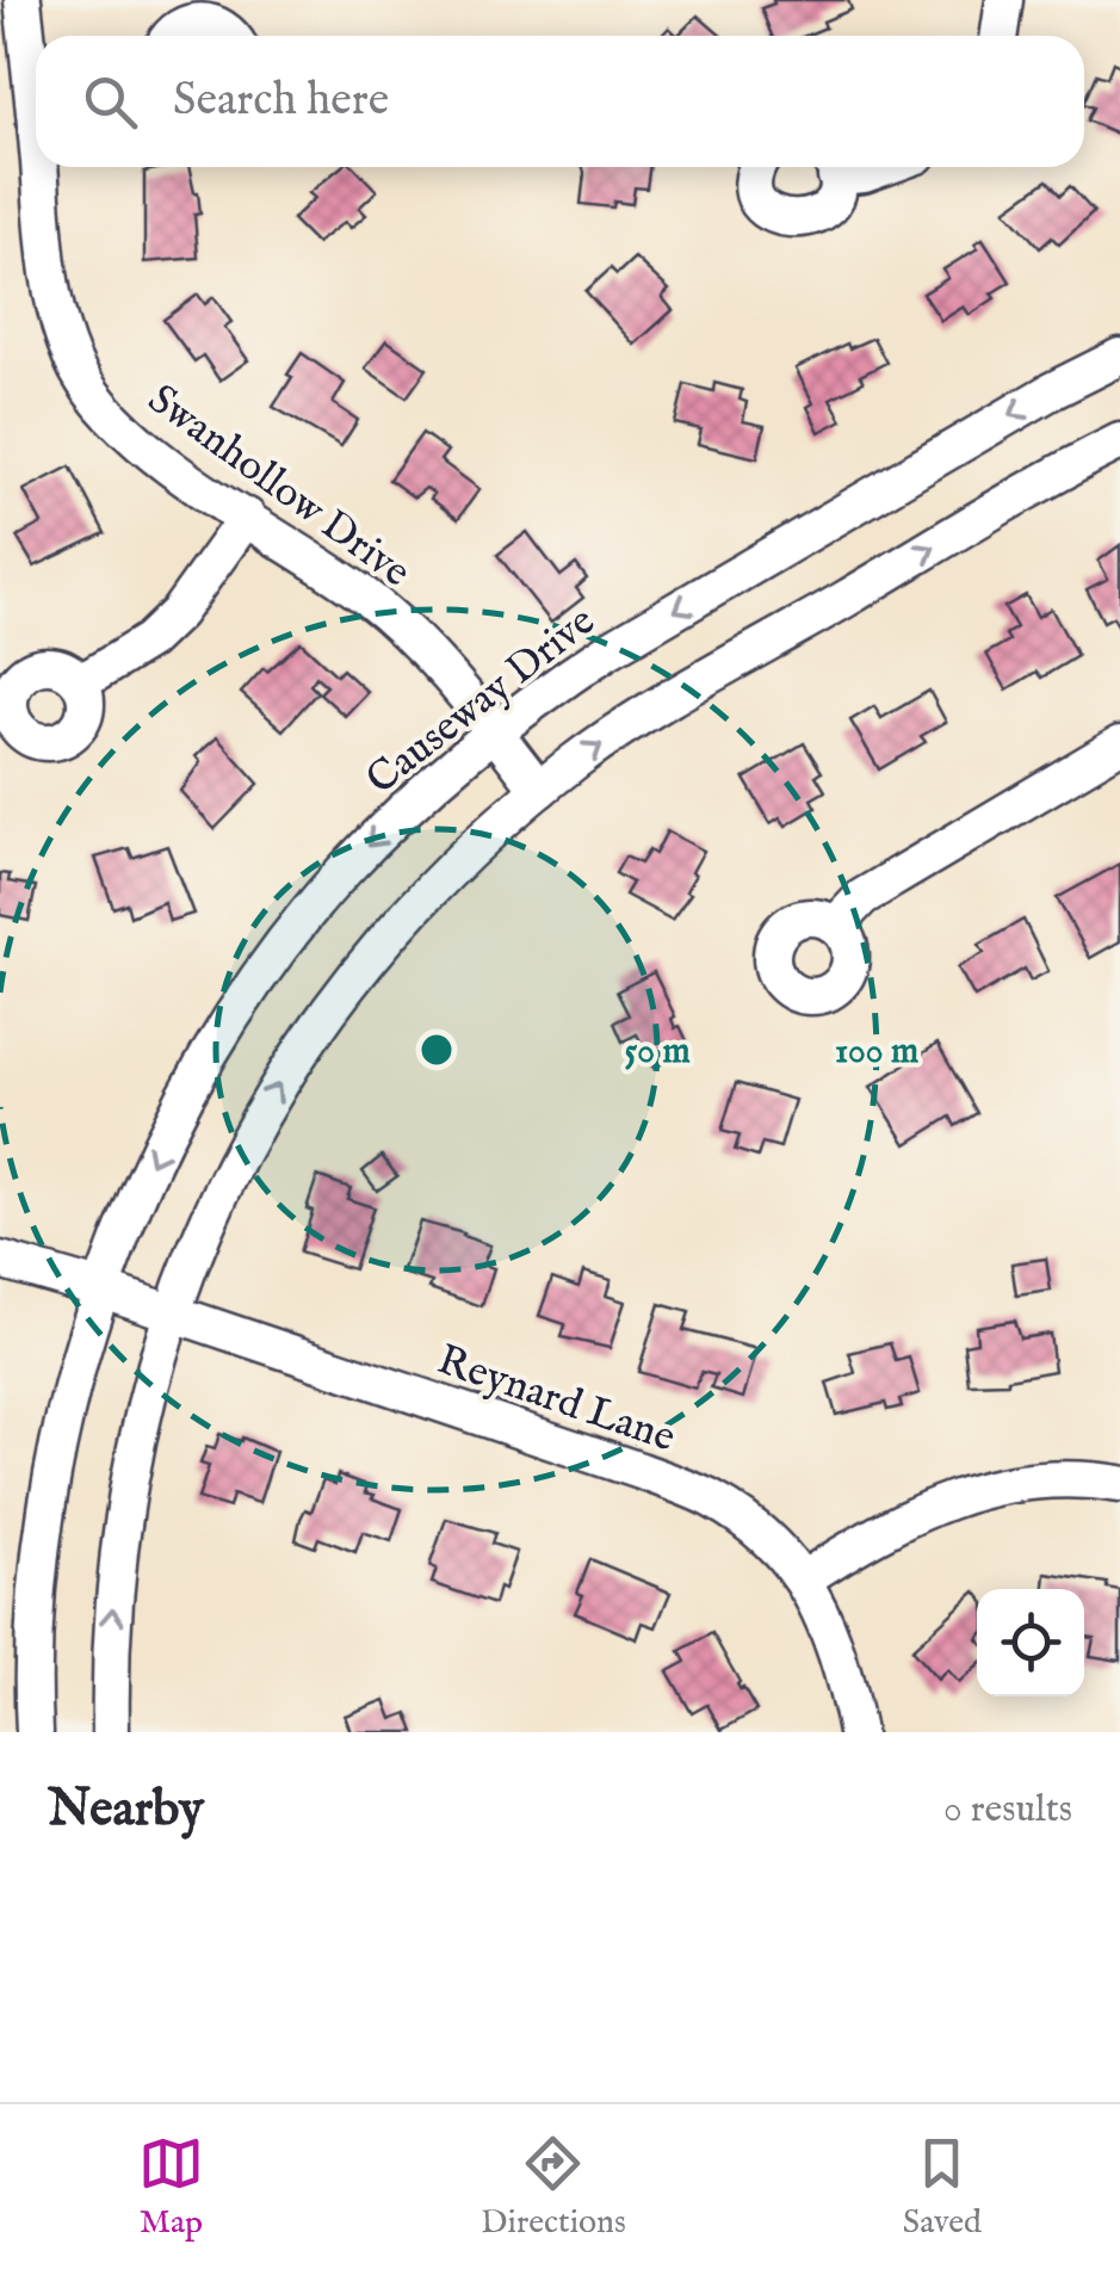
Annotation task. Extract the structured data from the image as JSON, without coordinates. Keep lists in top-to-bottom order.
{
  "streets": {
    "street": ["Swanhollow Drive", "Causeway Drive", "Reynard Lane"]
  },
  "crossings": [
    ["Swanhollow Drive", "Causeway Drive"],
    ["Causeway Drive", "Reynard Lane"]
  ],
  "page": {
    "search": "Search here",
    "heading": ["Nearby", "0 results"],
    "nav": ["Map", "Directions", "Saved"]
  },
  "rings": ["50 m", "100 m"]
}
